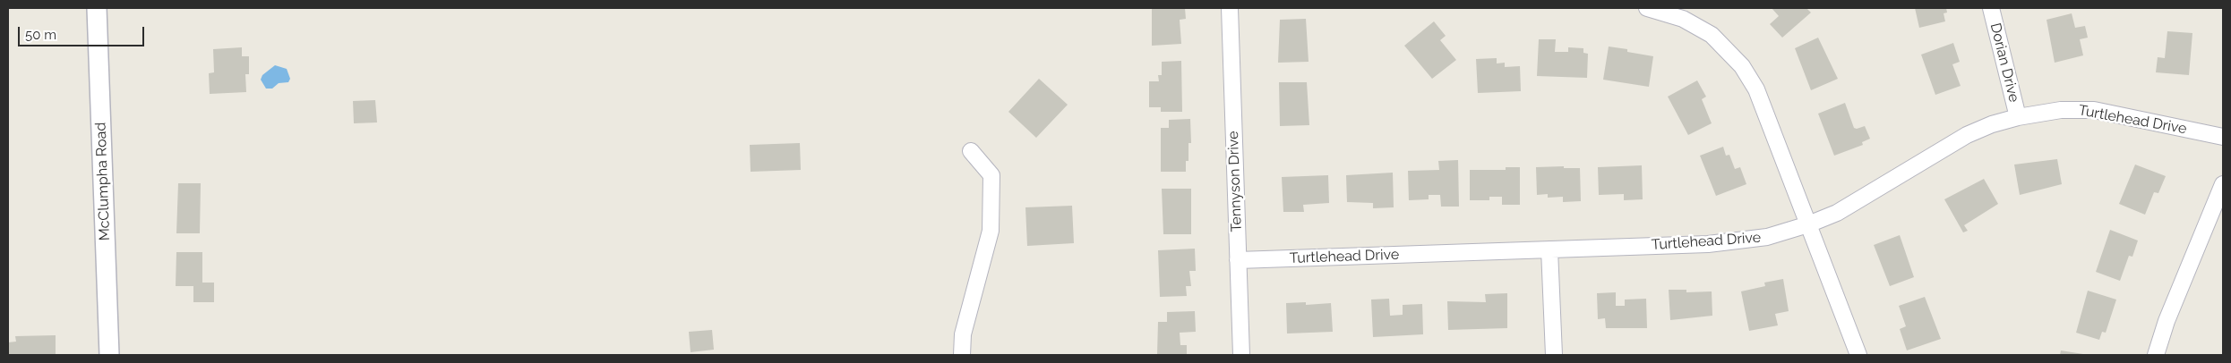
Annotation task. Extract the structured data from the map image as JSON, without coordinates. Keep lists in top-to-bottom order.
{
  "streets": {
    "street": [
      "Dorian Drive",
      "Turtlehead Drive",
      "McClumpha Road",
      "Tennyson Drive"
    ]
  },
  "crossings": [
    ["Dorian Drive", "Turtlehead Drive"],
    ["Turtlehead Drive", "Tennyson Drive"]
  ],
  "scale_bar": "50 m"
}
